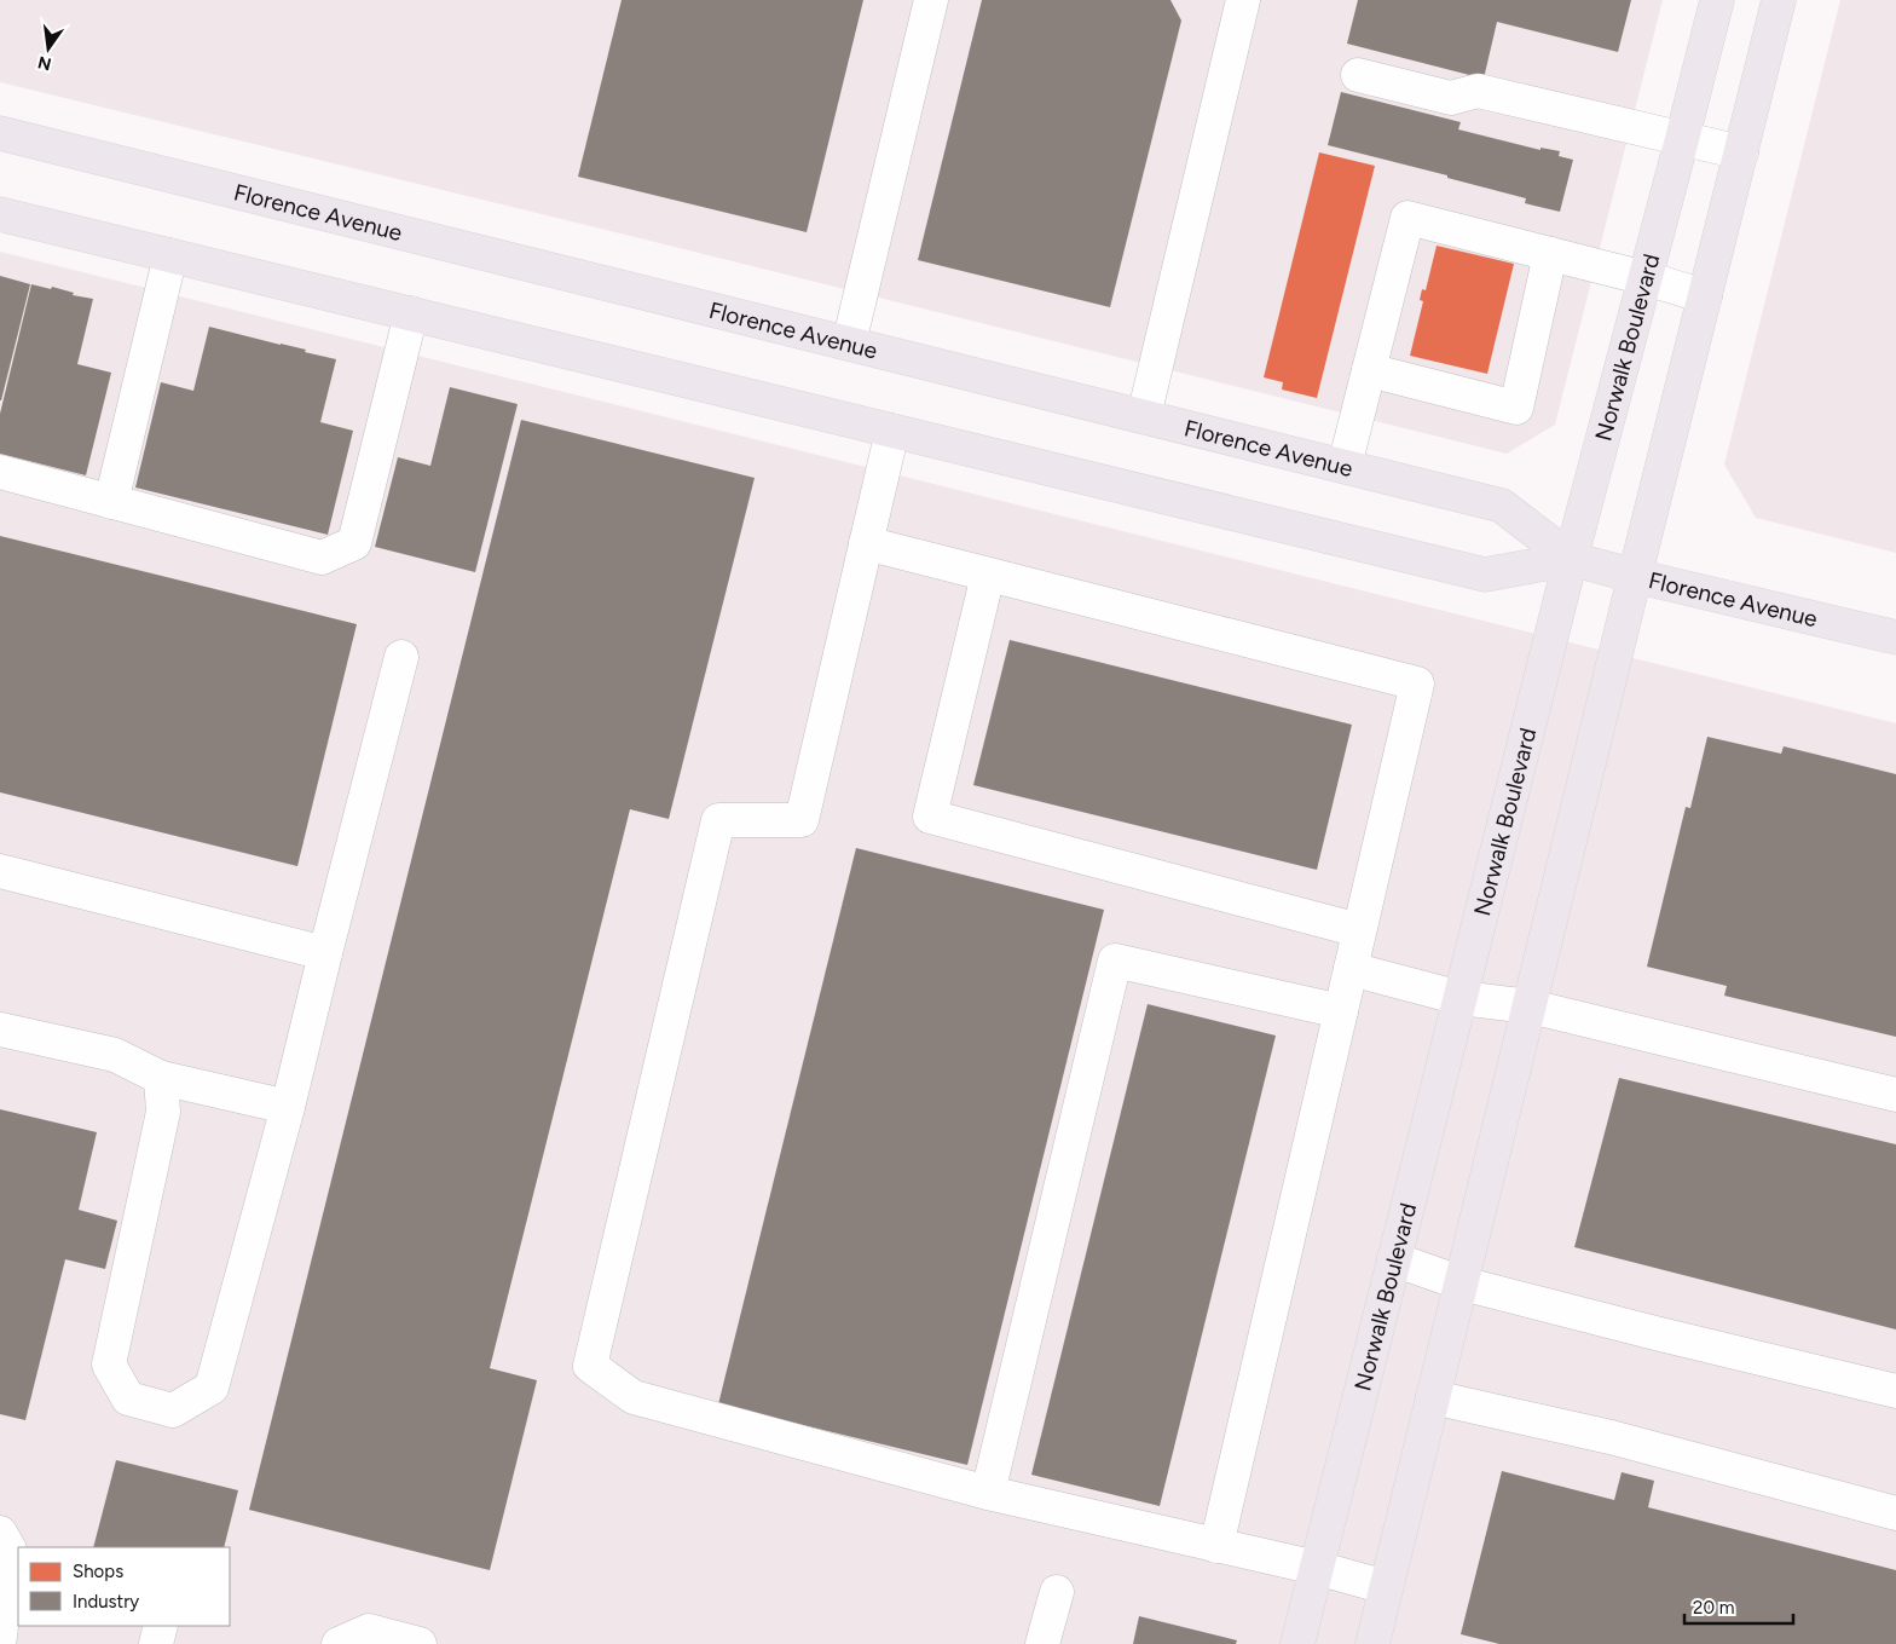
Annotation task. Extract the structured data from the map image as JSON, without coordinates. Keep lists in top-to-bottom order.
{
  "streets": {
    "main road": ["Florence Avenue", "Norwalk Boulevard"]
  },
  "crossings": [
    ["Florence Avenue", "Norwalk Boulevard"]
  ],
  "legend": ["Shops", "Industry"],
  "scale_bar": "20 m",
  "north": "bottom"
}
